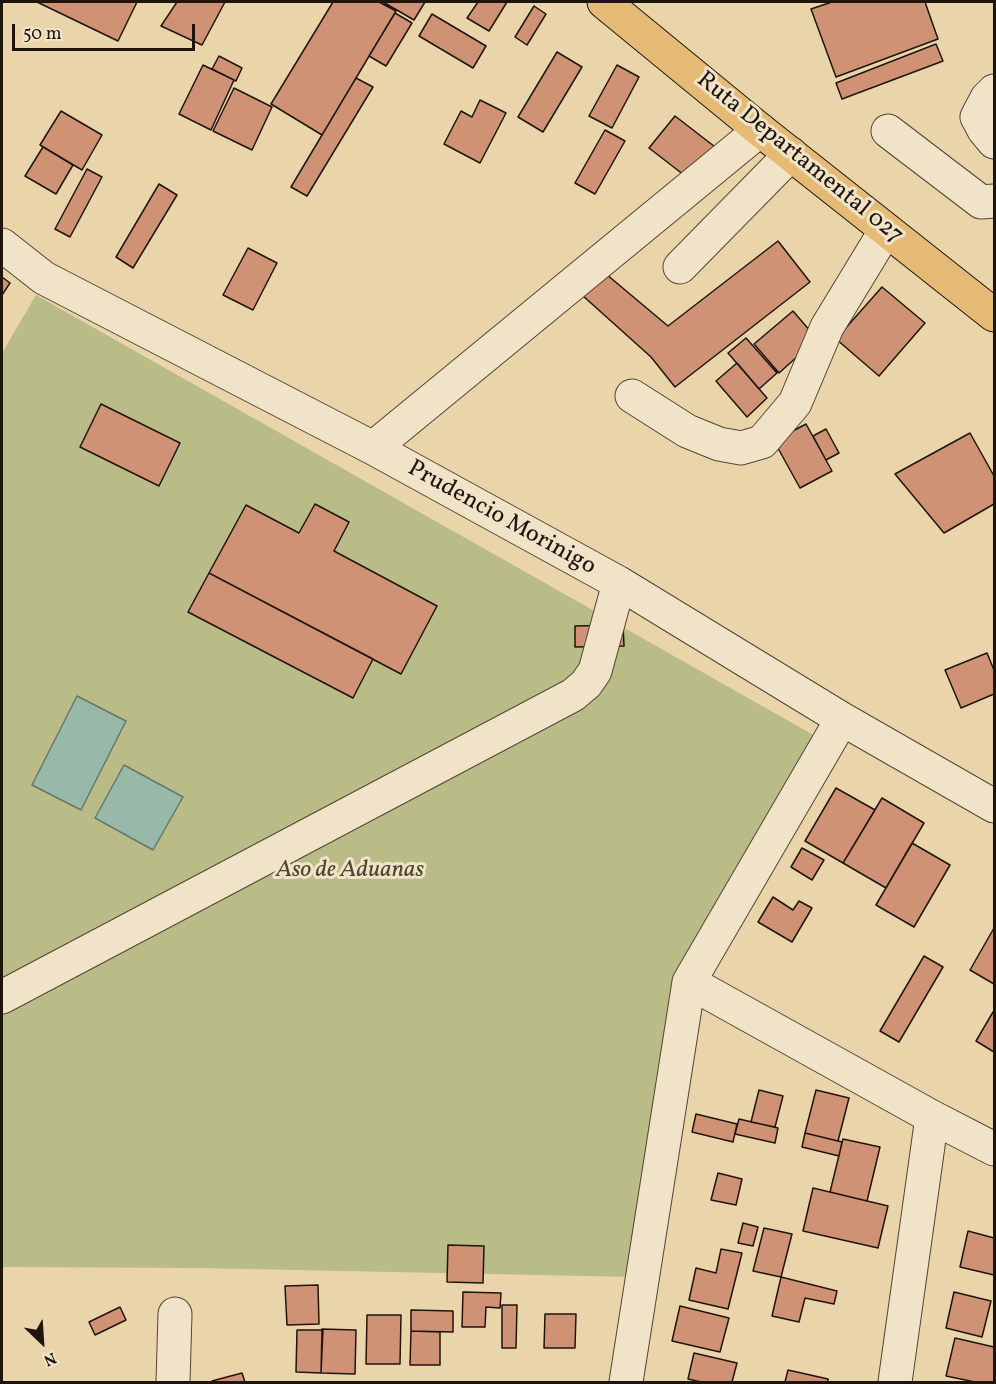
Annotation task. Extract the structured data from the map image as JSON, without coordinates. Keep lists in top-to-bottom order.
{
  "streets": {
    "main road": ["Ruta Departamental 027"],
    "street": ["Prudencio Morinigo"]
  },
  "parks": ["Aso de Aduanas"],
  "scale_bar": "50 m",
  "north": "bottom right"
}
